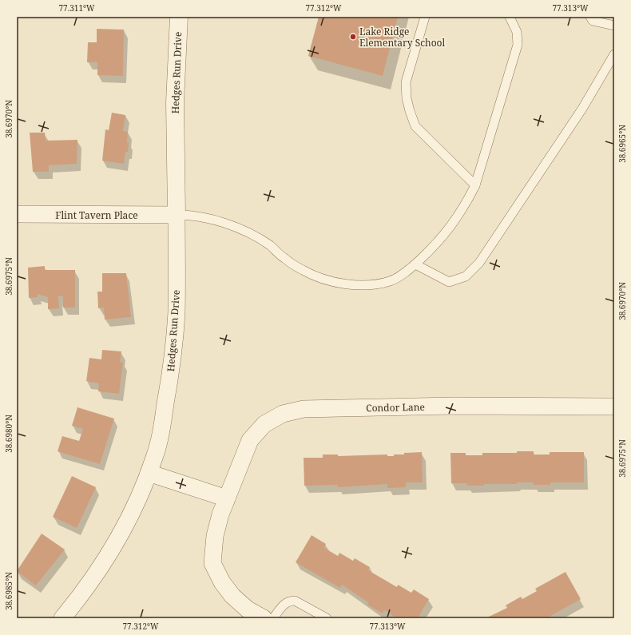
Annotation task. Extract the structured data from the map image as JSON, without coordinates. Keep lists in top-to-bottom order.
{
  "streets": {
    "street": ["Hedges Run Drive", "Flint Tavern Place", "Condor Lane"]
  },
  "crossings": [
    ["Hedges Run Drive", "Flint Tavern Place"]
  ],
  "places": ["Lake Ridge Elementary School"],
  "coordinates": [
    "77.311°W",
    "77.312°W",
    "77.313°W",
    "38.6970°N",
    "38.6965°N",
    "38.6975°N",
    "38.6980°N",
    "38.6985°N"
  ]
}
